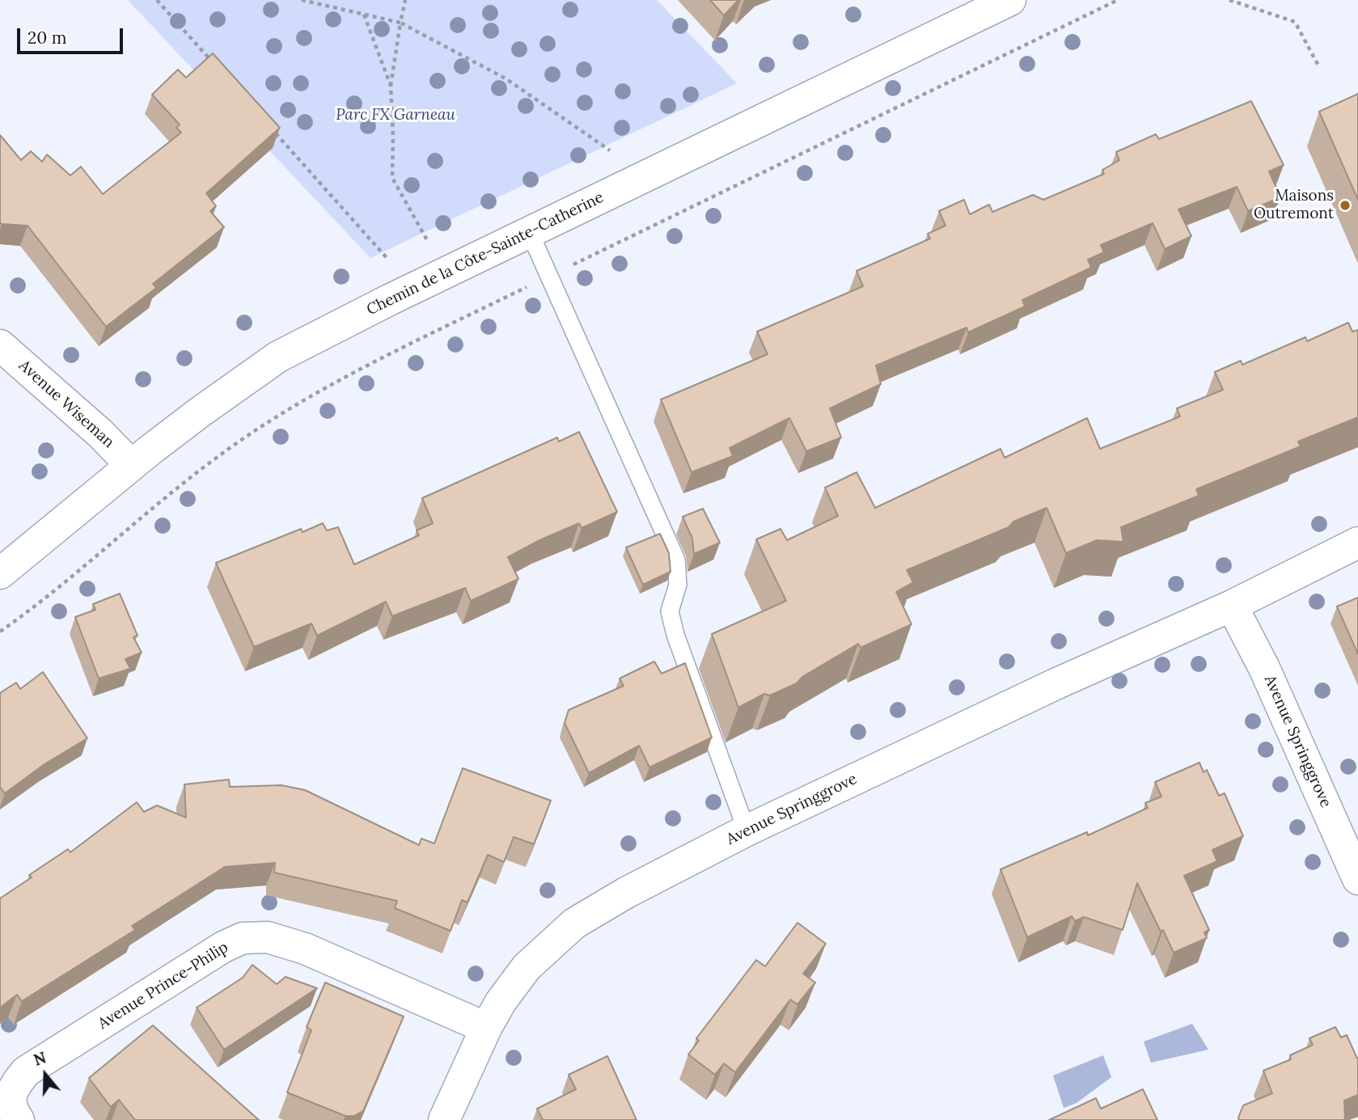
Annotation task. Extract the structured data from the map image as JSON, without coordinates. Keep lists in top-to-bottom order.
{
  "streets": {
    "street": [
      "Chemin de la Côte-Sainte-Catherine",
      "Avenue Wiseman",
      "Avenue Springgrove",
      "Avenue Prince-Philip"
    ]
  },
  "crossings": [
    ["Chemin de la Côte-Sainte-Catherine", "Avenue Wiseman"],
    ["Avenue Springgrove", "Avenue Prince-Philip"]
  ],
  "parks": ["Parc FX Garneau"],
  "places": ["Maisons Outremont"],
  "scale_bar": "20 m",
  "north": "top"
}
